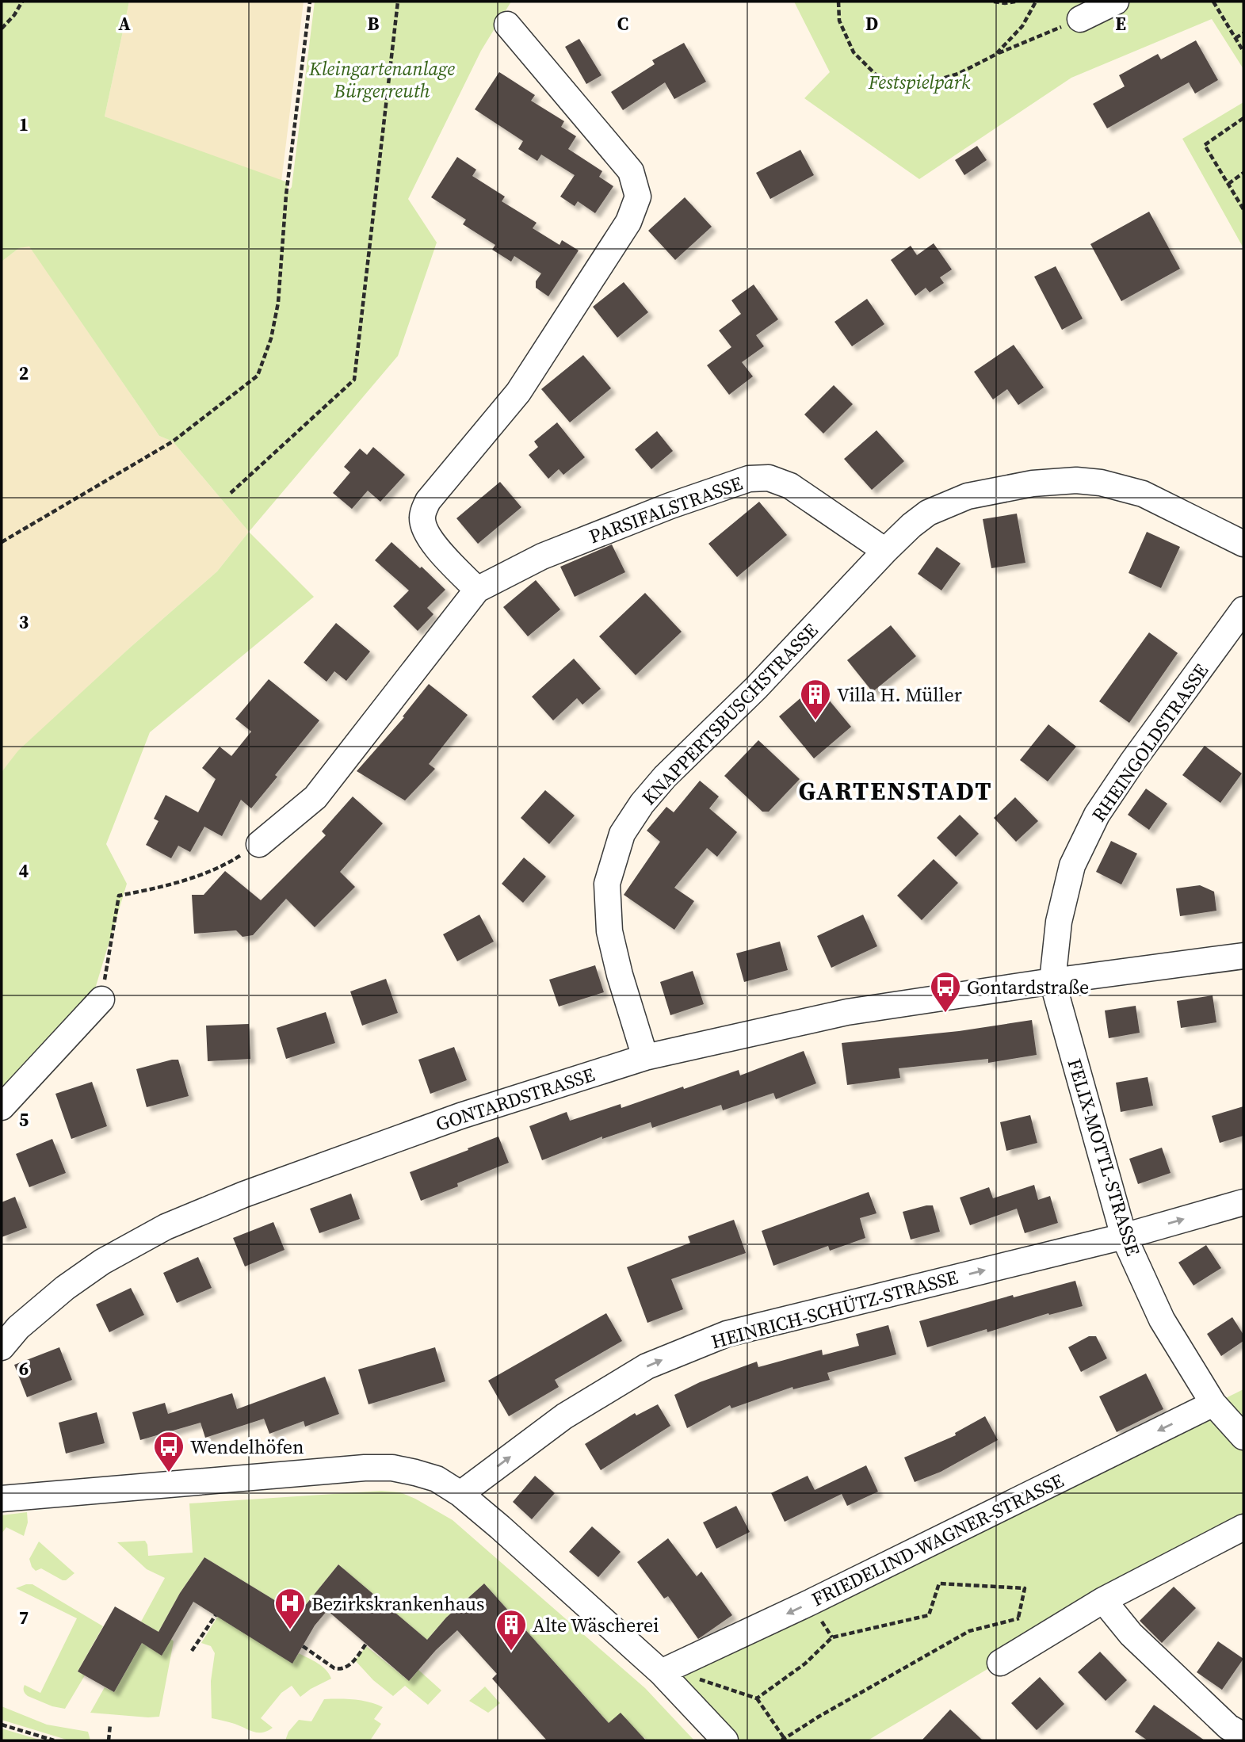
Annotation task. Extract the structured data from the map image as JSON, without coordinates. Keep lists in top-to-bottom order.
{
  "streets": {
    "street": [
      "PARSIFALSTRASSE",
      "KNAPPERTSBUSCHSTRASSE",
      "RHEINGOLDSTRASSE",
      "GONTARDSTRASSE",
      "FELIX-MOTTL-STRASSE",
      "HEINRICH-SCHÜTZ-STRASSE",
      "FRIEDELIND-WAGNER-STRASSE"
    ]
  },
  "crossings": [
    ["PARSIFALSTRASSE", "KNAPPERTSBUSCHSTRASSE"],
    ["KNAPPERTSBUSCHSTRASSE", "GONTARDSTRASSE"],
    ["RHEINGOLDSTRASSE", "GONTARDSTRASSE"],
    ["RHEINGOLDSTRASSE", "FELIX-MOTTL-STRASSE"],
    ["GONTARDSTRASSE", "FELIX-MOTTL-STRASSE"],
    ["FELIX-MOTTL-STRASSE", "HEINRICH-SCHÜTZ-STRASSE"],
    ["FELIX-MOTTL-STRASSE", "FRIEDELIND-WAGNER-STRASSE"]
  ],
  "one_way": ["HEINRICH-SCHÜTZ-STRASSE"],
  "districts": ["GARTENSTADT"],
  "parks": ["Kleingartenanlage Bürgerreuth", "Festspielpark"],
  "places": {
    "building": ["Villa H. Müller", "Alte Wäscherei"],
    "bus stop": ["Gontardstraße", "Wendelhöfen"],
    "hospital": ["Bezirkskrankenhaus"]
  },
  "grid": {
    "columns": [
      "A",
      "B",
      "C",
      "D",
      "E"
    ],
    "rows": [
      "1",
      "2",
      "3",
      "4",
      "5",
      "6",
      "7"
    ]
  }
}
